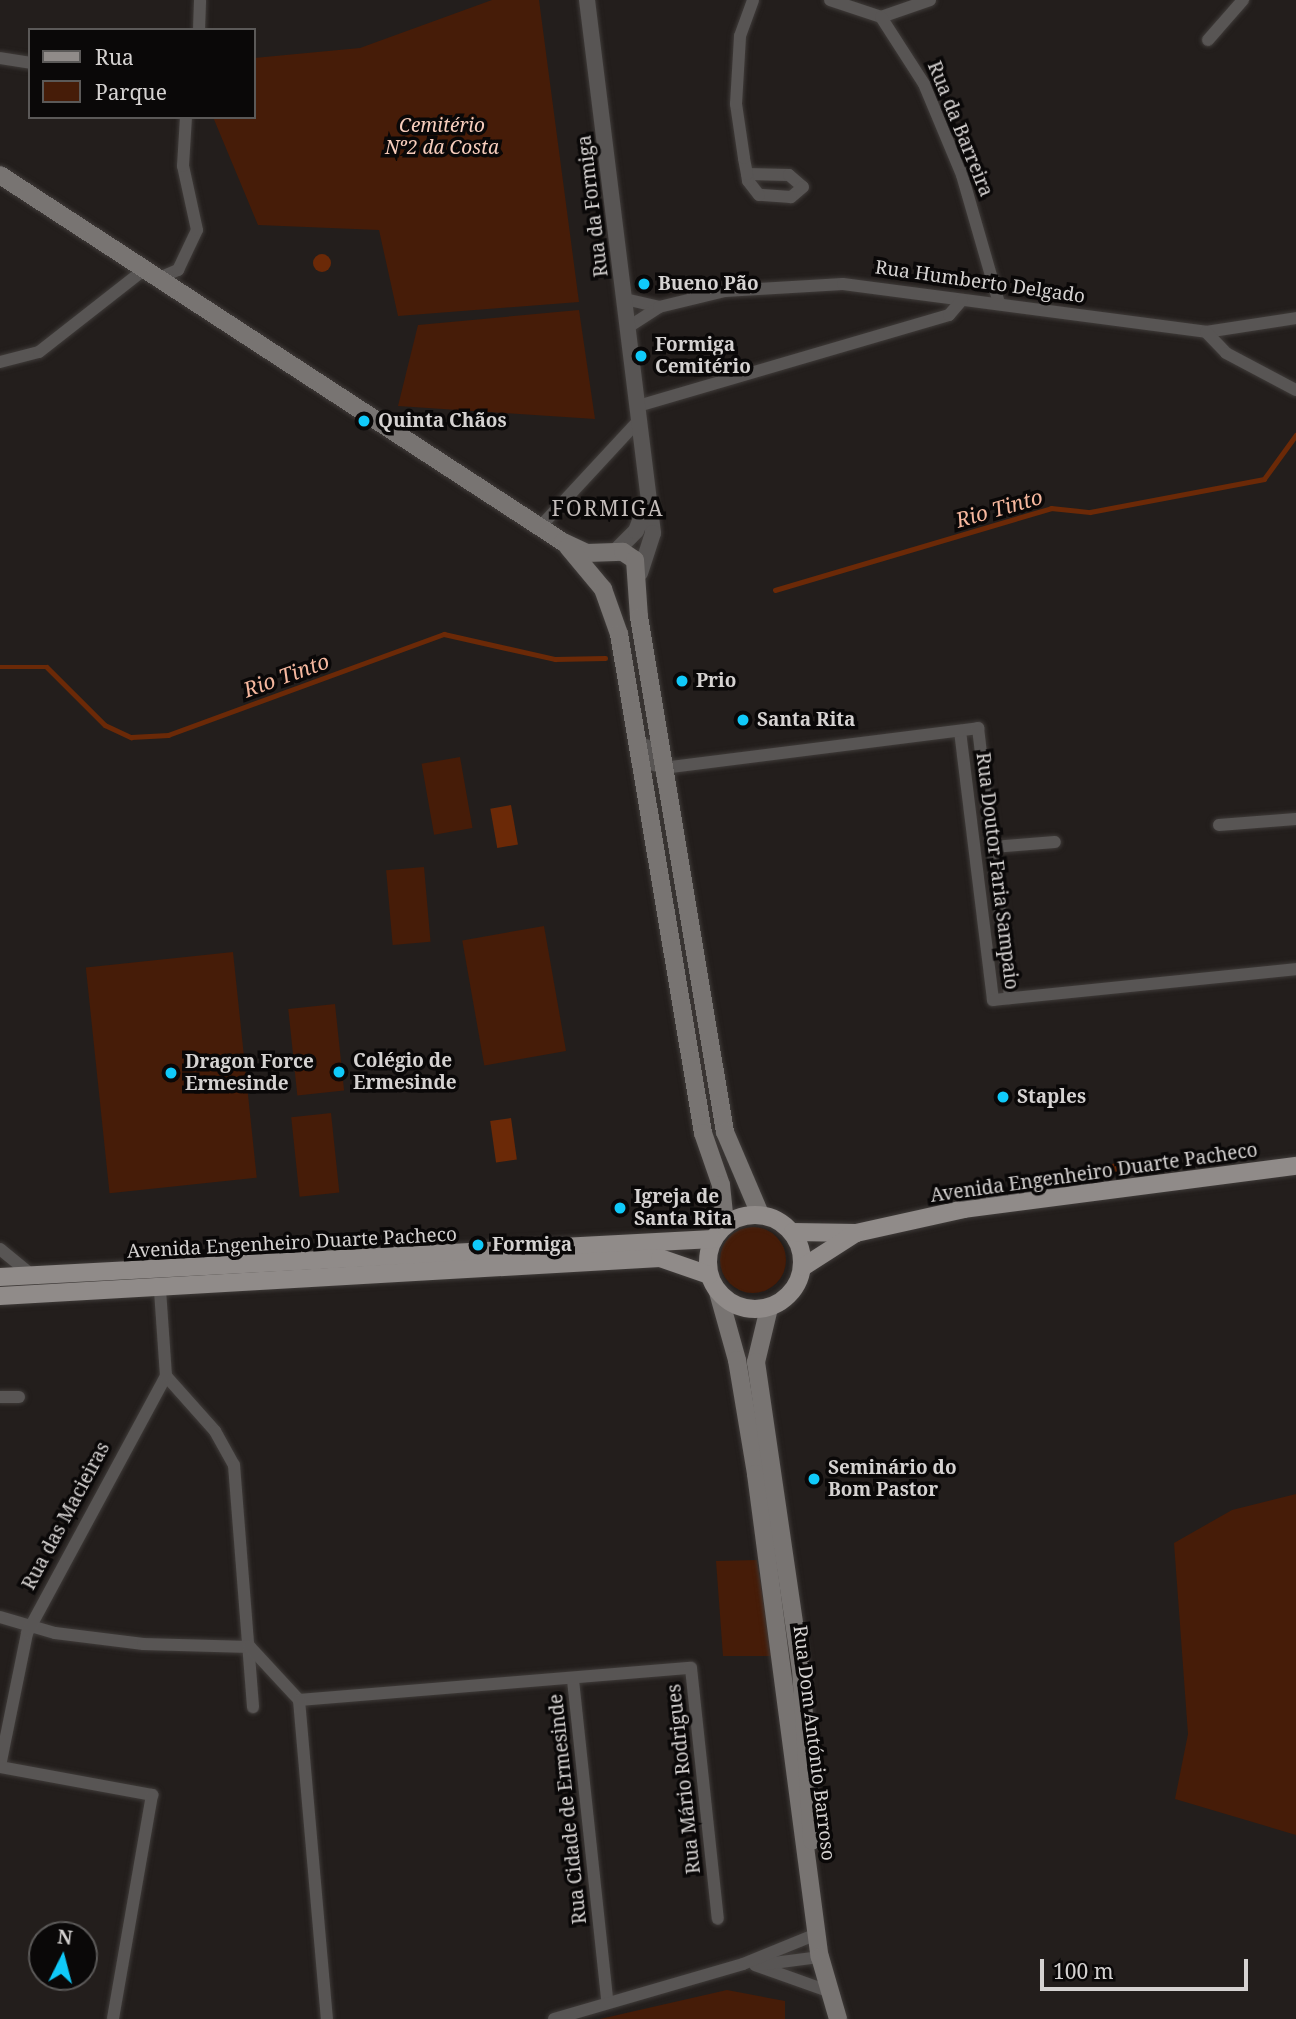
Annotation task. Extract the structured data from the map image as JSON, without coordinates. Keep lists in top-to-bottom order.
{
  "streets": {
    "main road": ["Avenida Engenheiro Duarte Pacheco", "Rua Dom António Barroso"],
    "street": [
      "Rua da Barreira",
      "Rua da Formiga",
      "Rua Humberto Delgado",
      "Rua Doutor Faria Sampaio",
      "Rua das Macieiras",
      "Rua Mário Rodrigues",
      "Rua Cidade de Ermesinde"
    ]
  },
  "crossings": [
    ["Rua da Barreira", "Rua Humberto Delgado"],
    ["Rua da Formiga", "Rua Humberto Delgado"],
    ["Avenida Engenheiro Duarte Pacheco", "Rua Dom António Barroso"],
    ["Rua Mário Rodrigues", "Rua Cidade de Ermesinde"]
  ],
  "districts": ["FORMIGA"],
  "water": ["Rio Tinto"],
  "parks": ["Cemitério Nº2 da Costa"],
  "places": [
    "Bueno Pão",
    "Formiga Cemitério",
    "Quinta Chãos",
    "Prio",
    "Santa Rita",
    "Colégio de Ermesinde",
    "Dragon Force Ermesinde",
    "Staples",
    "Igreja de Santa Rita",
    "Formiga",
    "Seminário do Bom Pastor"
  ],
  "legend": ["Rua", "Parque"],
  "scale_bar": "100 m",
  "north": "top"
}
